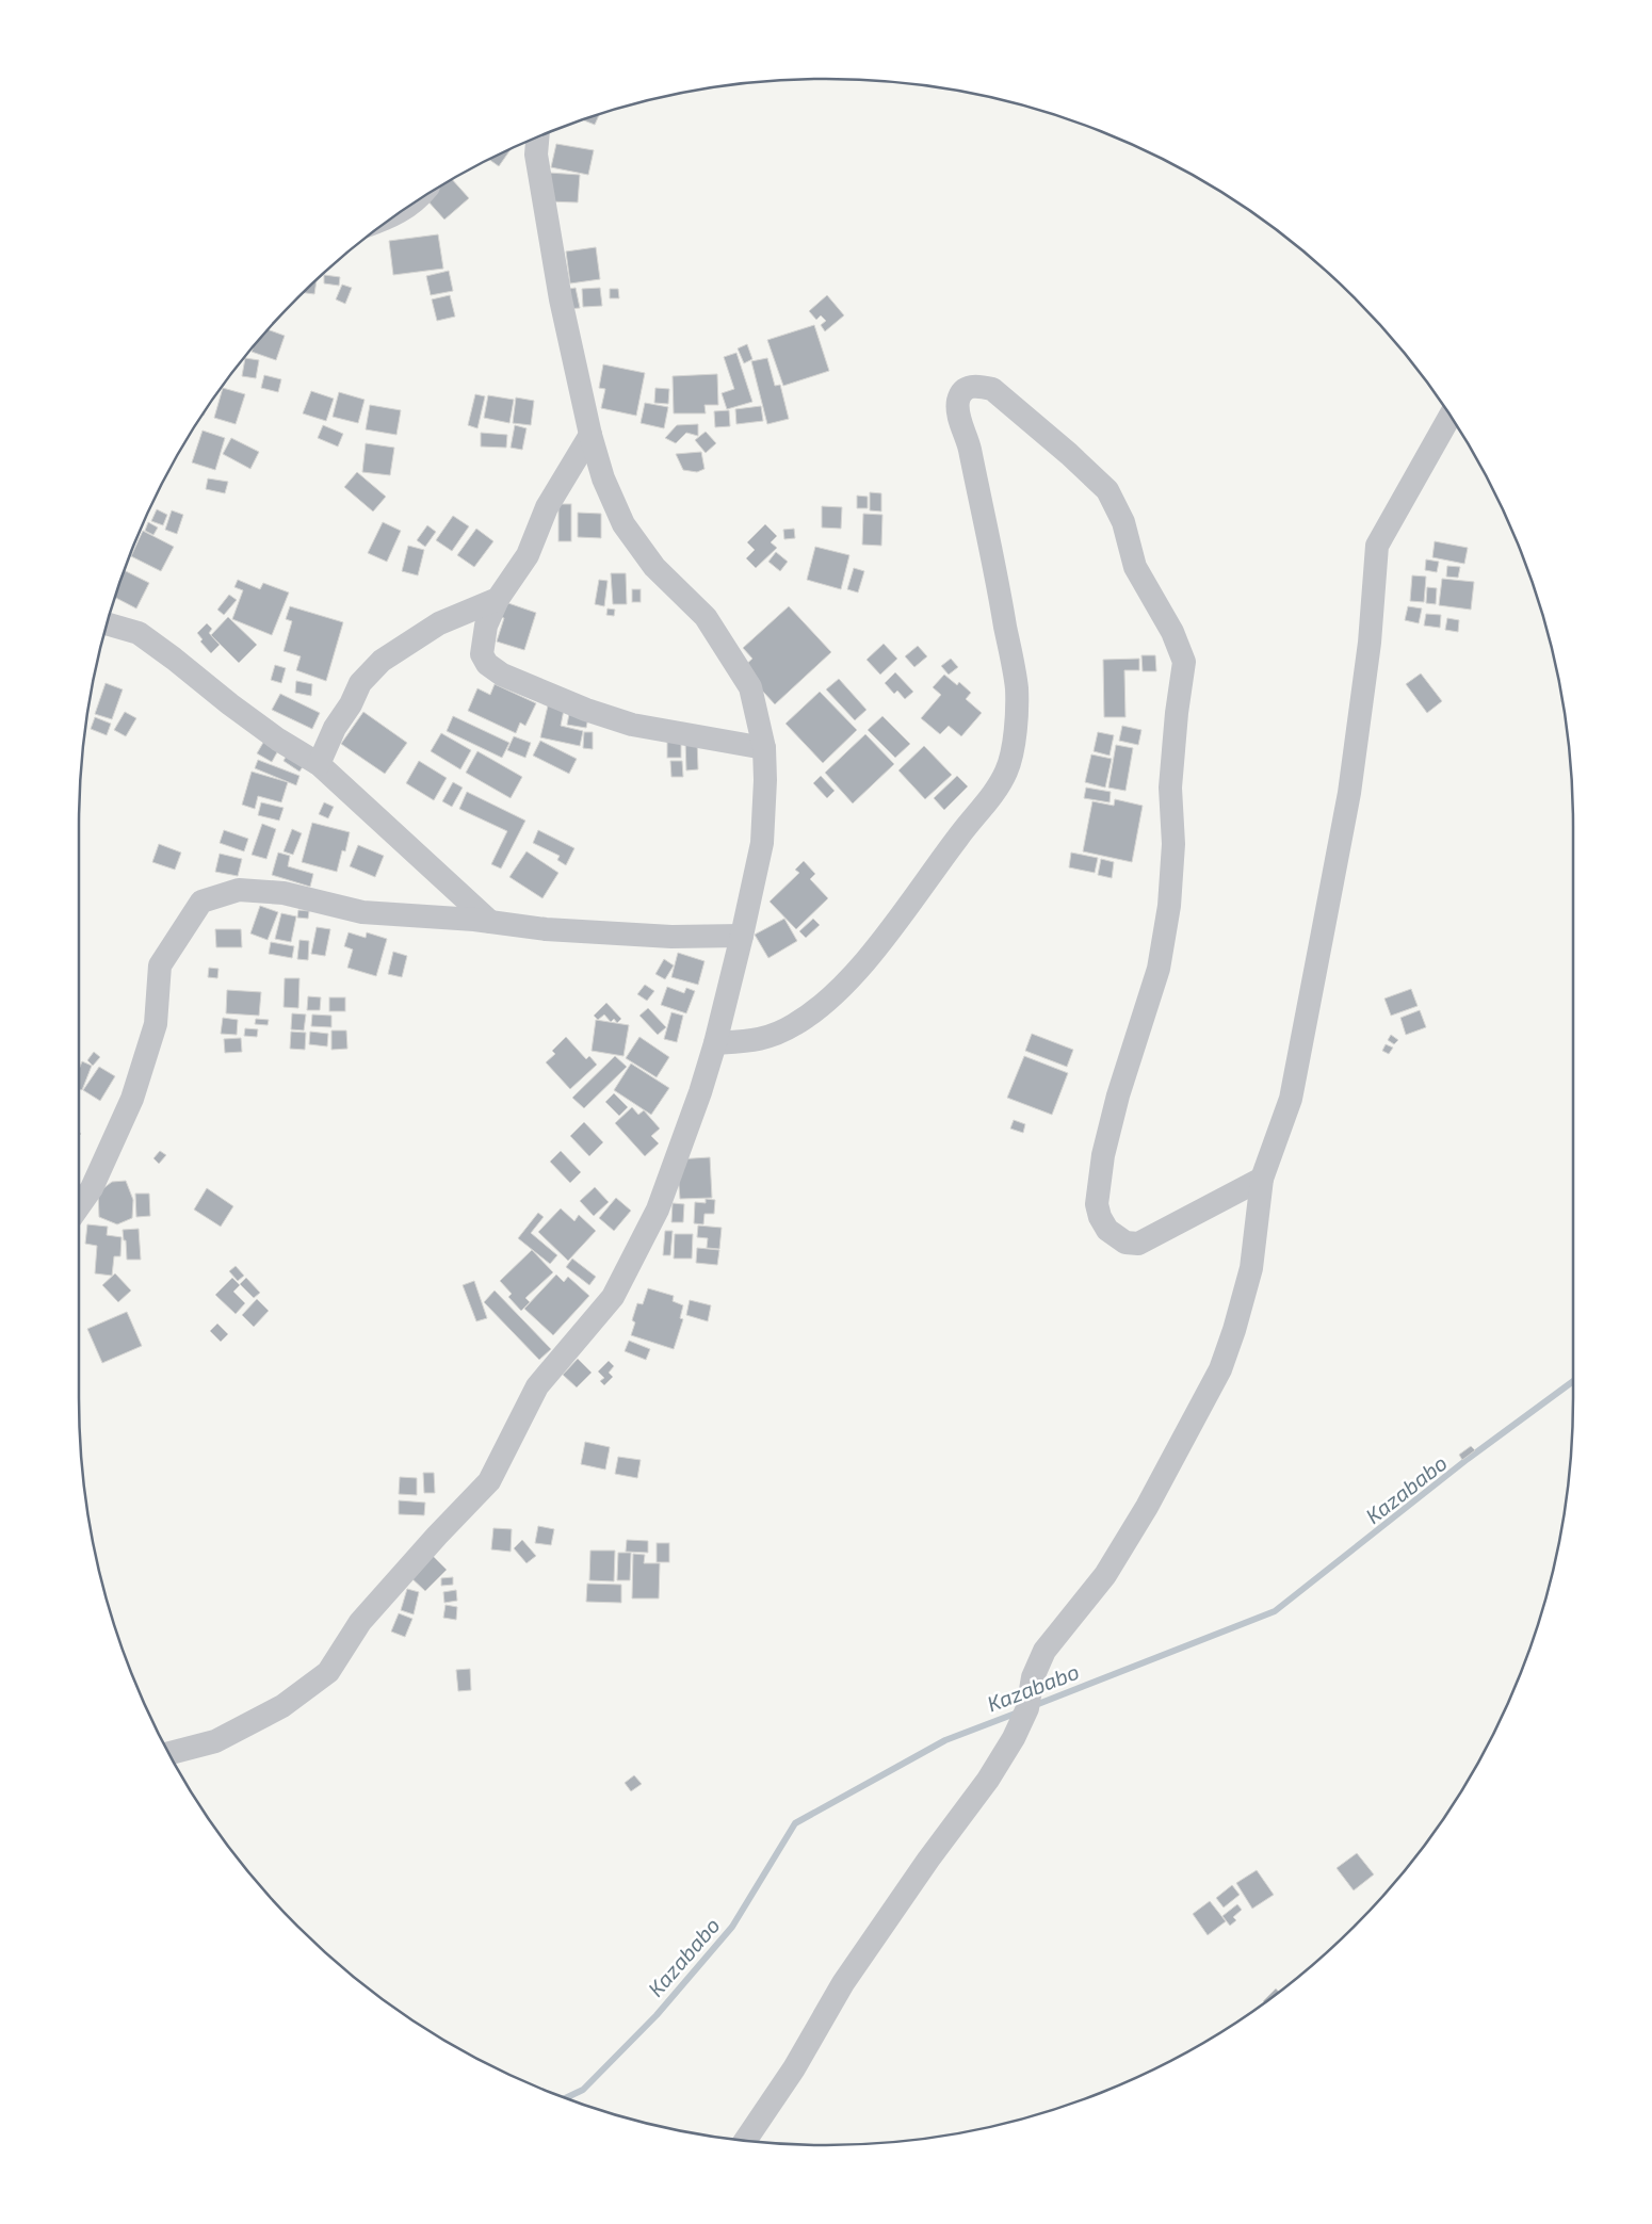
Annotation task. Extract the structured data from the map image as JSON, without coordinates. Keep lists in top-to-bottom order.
{
  "water": ["Kazababo"]
}
